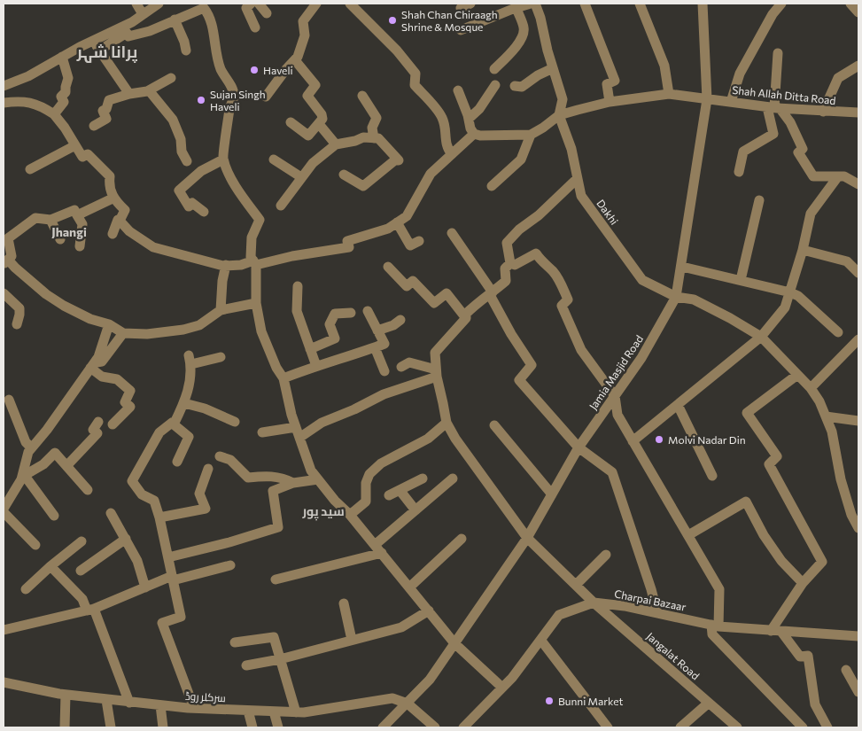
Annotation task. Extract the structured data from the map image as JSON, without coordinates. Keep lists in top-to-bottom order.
{
  "streets": {
    "street": [
      "Shah Allah Ditta Road",
      "Dakhi",
      "Jamia Masjid Road",
      "Charpai Bazaar",
      "Jangalat Road",
      "سرکلر روڈ"
    ]
  },
  "crossings": [
    ["Shah Allah Ditta Road", "Jamia Masjid Road"],
    ["Dakhi", "Jamia Masjid Road"],
    ["Jamia Masjid Road", "Jangalat Road"],
    ["Jamia Masjid Road", "سرکلر روڈ"],
    ["Charpai Bazaar", "Jangalat Road"]
  ],
  "districts": ["پرانا شہر", "Jhangi", "سید پور"],
  "places": [
    "Shah Chan Chiraagh Shrine & Mosque",
    "Haveli",
    "Sujan Singh Haveli",
    "Molvi Nadar Din",
    "Bunni Market"
  ]
}
